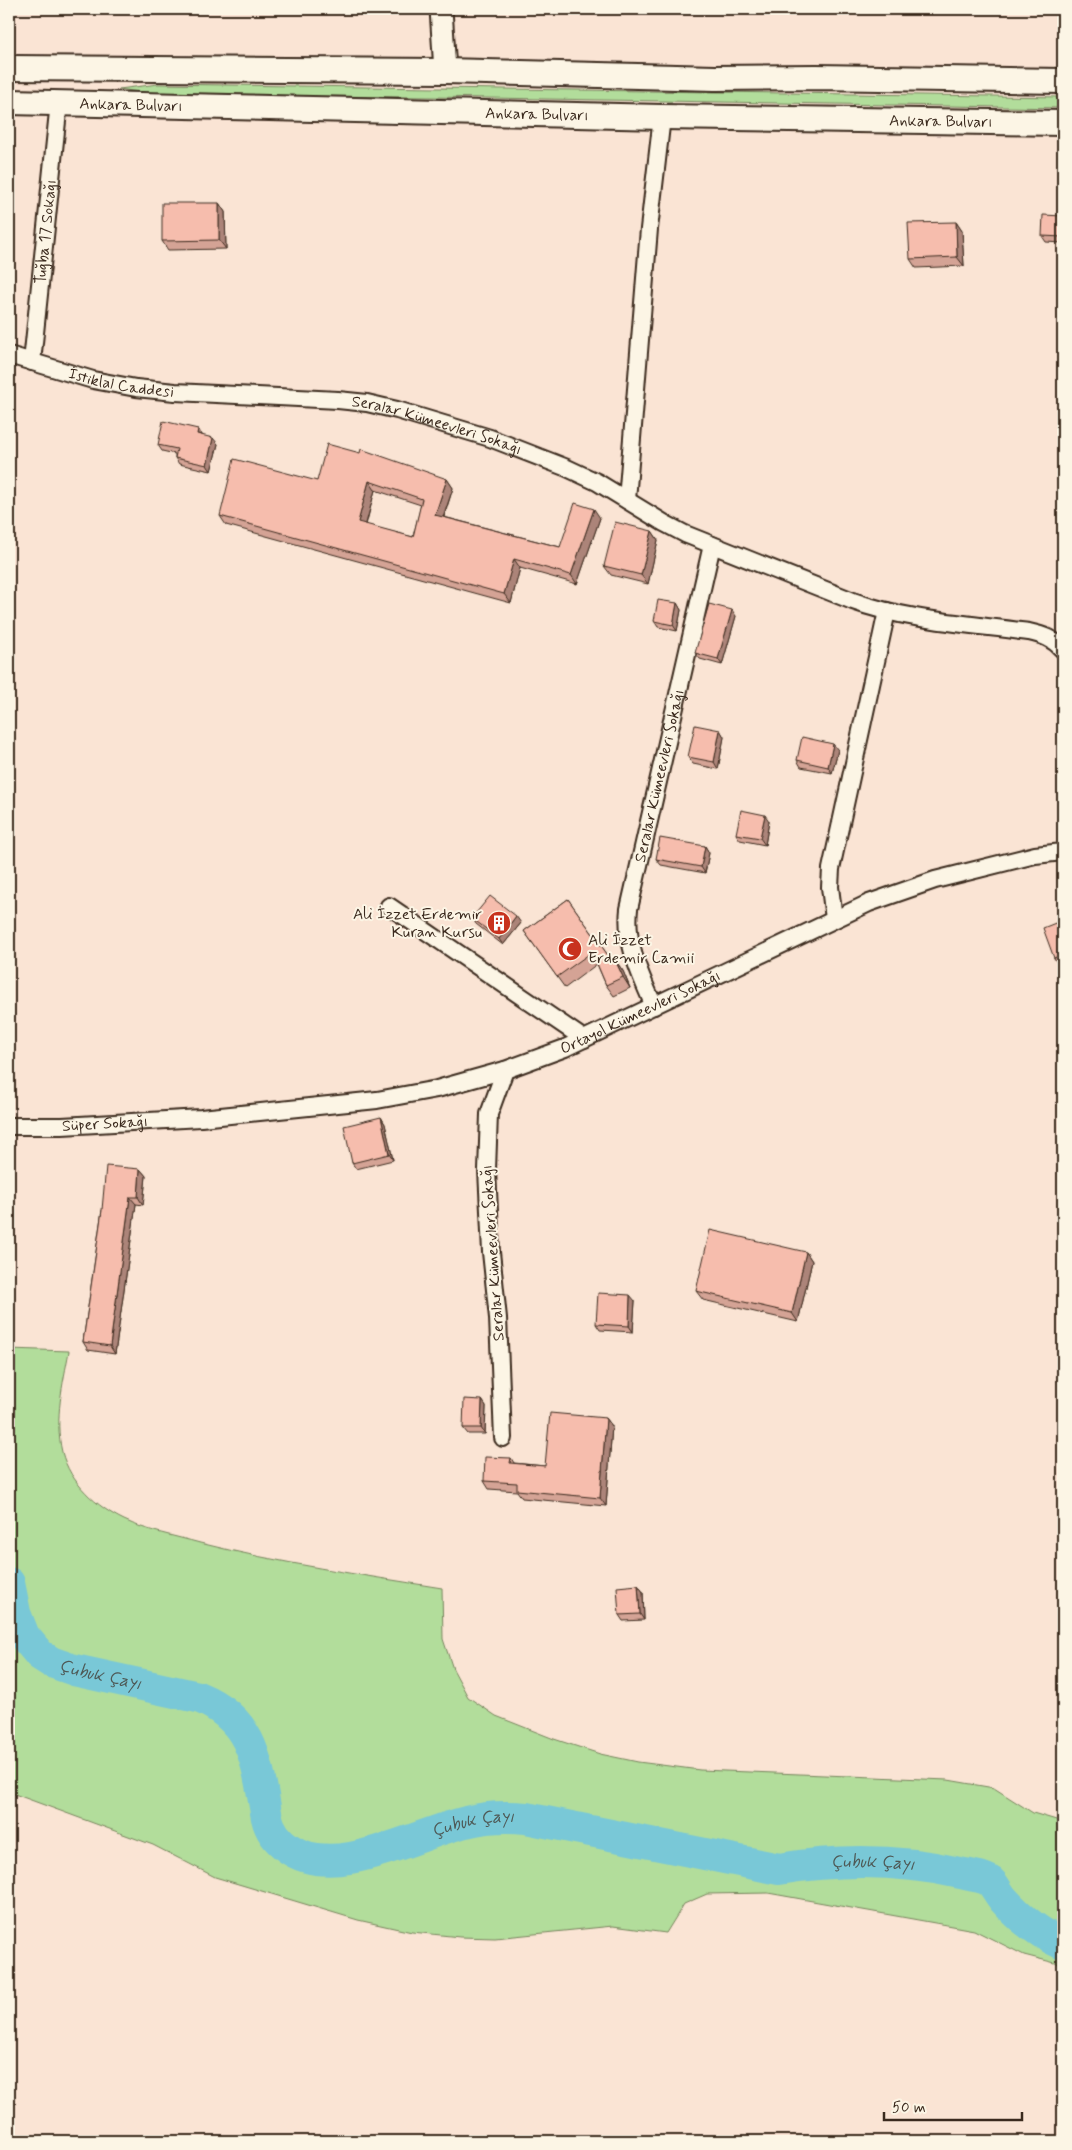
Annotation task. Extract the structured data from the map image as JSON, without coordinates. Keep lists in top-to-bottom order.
{
  "streets": {
    "main road": ["Ankara Bulvarı"],
    "street": [
      "Tuğba 17 Sokağı",
      "İstiklal Caddesi",
      "Seralar Kümeevleri Sokağı",
      "Ortayol Kümeevleri Sokağı",
      "Süper Sokağı"
    ]
  },
  "crossings": [
    ["Ankara Bulvarı", "Tuğba 17 Sokağı"],
    ["Tuğba 17 Sokağı", "İstiklal Caddesi"],
    ["İstiklal Caddesi", "Seralar Kümeevleri Sokağı"],
    ["Seralar Kümeevleri Sokağı", "Ortayol Kümeevleri Sokağı"],
    ["Ortayol Kümeevleri Sokağı", "Süper Sokağı"]
  ],
  "water": ["Çubuk Çayı"],
  "places": {
    "building": ["Ali İzzet Erdemir Kuran Kursu"],
    "mosque": ["Ali İzzet Erdemir Camii"]
  },
  "scale_bar": "50 m"
}
